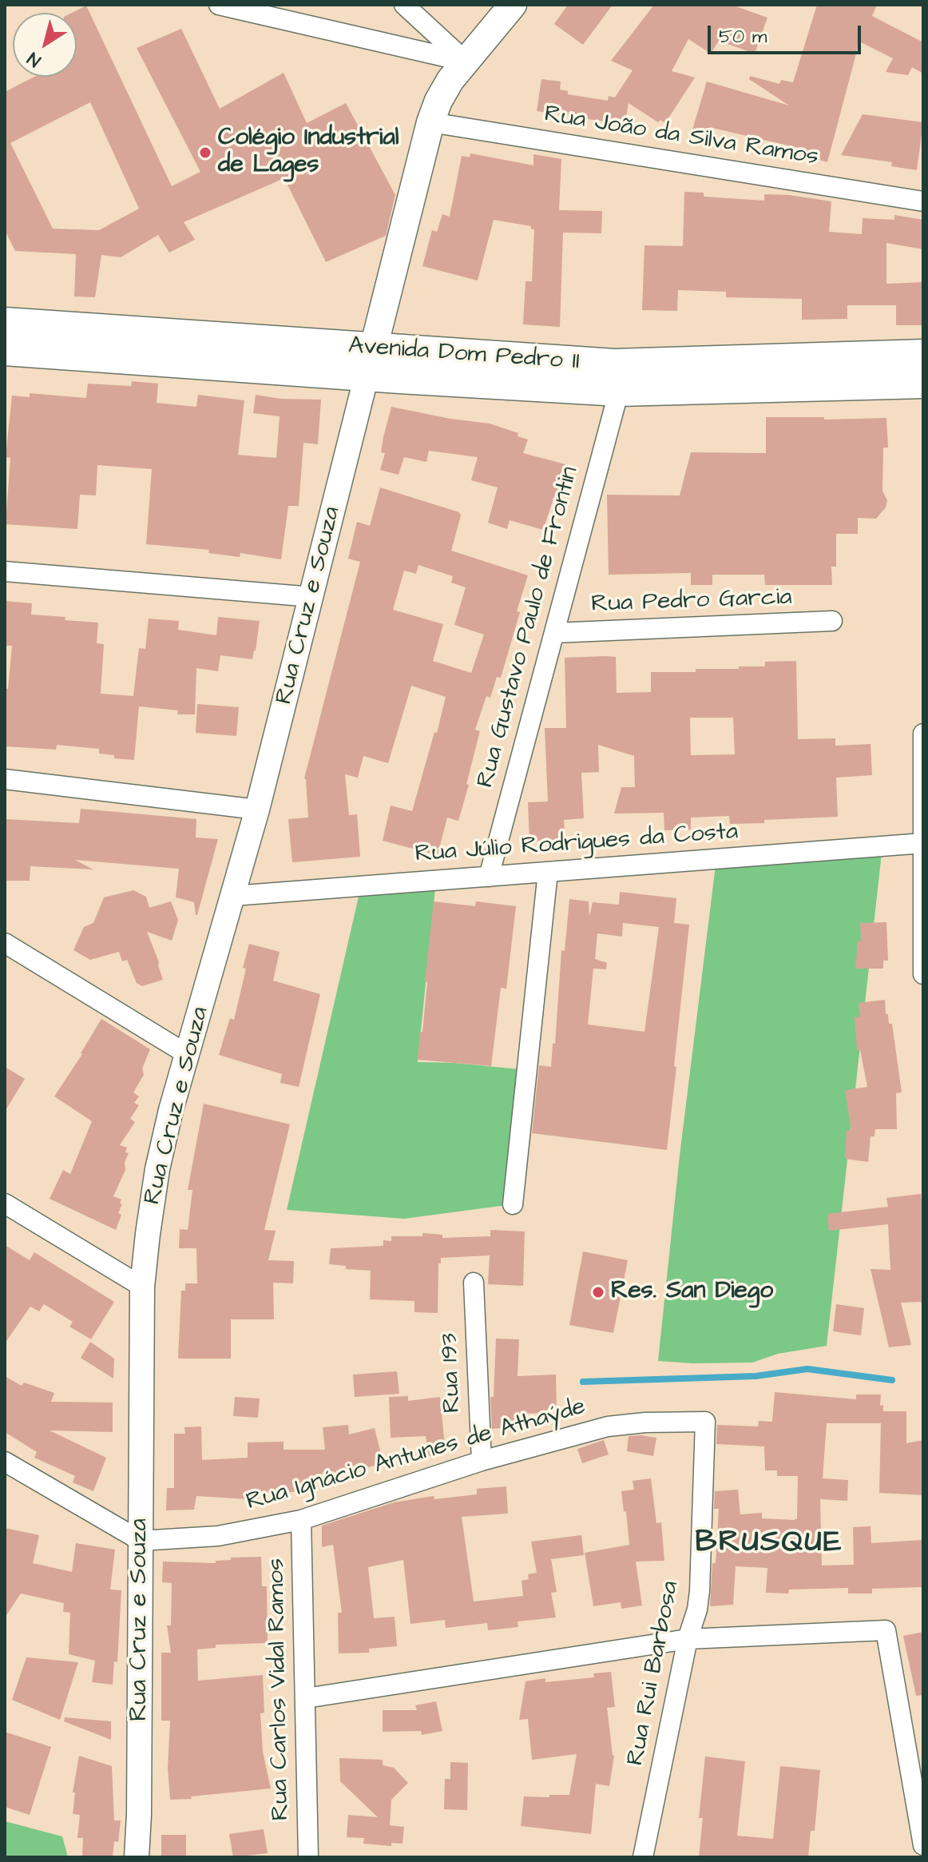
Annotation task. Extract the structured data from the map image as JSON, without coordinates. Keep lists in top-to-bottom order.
{
  "streets": {
    "main road": ["Avenida Dom Pedro II"],
    "street": [
      "Rua João da Silva Ramos",
      "Rua Pedro Garcia",
      "Rua Cruz e Souza",
      "Rua Gustavo Paulo de Frontin",
      "Rua Júlio Rodrigues da Costa",
      "Rua 193",
      "Rua Ignácio Antunes de Athaýde",
      "Rua Rui Barbosa",
      "Rua Carlos Vidal Ramos"
    ]
  },
  "crossings": [
    ["Avenida Dom Pedro II", "Rua Cruz e Souza"],
    ["Avenida Dom Pedro II", "Rua Gustavo Paulo de Frontin"],
    ["Rua Pedro Garcia", "Rua Gustavo Paulo de Frontin"],
    ["Rua Cruz e Souza", "Rua Júlio Rodrigues da Costa"],
    ["Rua Cruz e Souza", "Rua Ignácio Antunes de Athaýde"],
    ["Rua Gustavo Paulo de Frontin", "Rua Júlio Rodrigues da Costa"],
    ["Rua 193", "Rua Ignácio Antunes de Athaýde"],
    ["Rua Ignácio Antunes de Athaýde", "Rua Rui Barbosa"],
    ["Rua Ignácio Antunes de Athaýde", "Rua Carlos Vidal Ramos"]
  ],
  "districts": ["BRUSQUE"],
  "places": ["Colégio Industrial de Lages", "Res. San Diego"],
  "scale_bar": "50 m",
  "north": "bottom left"
}
